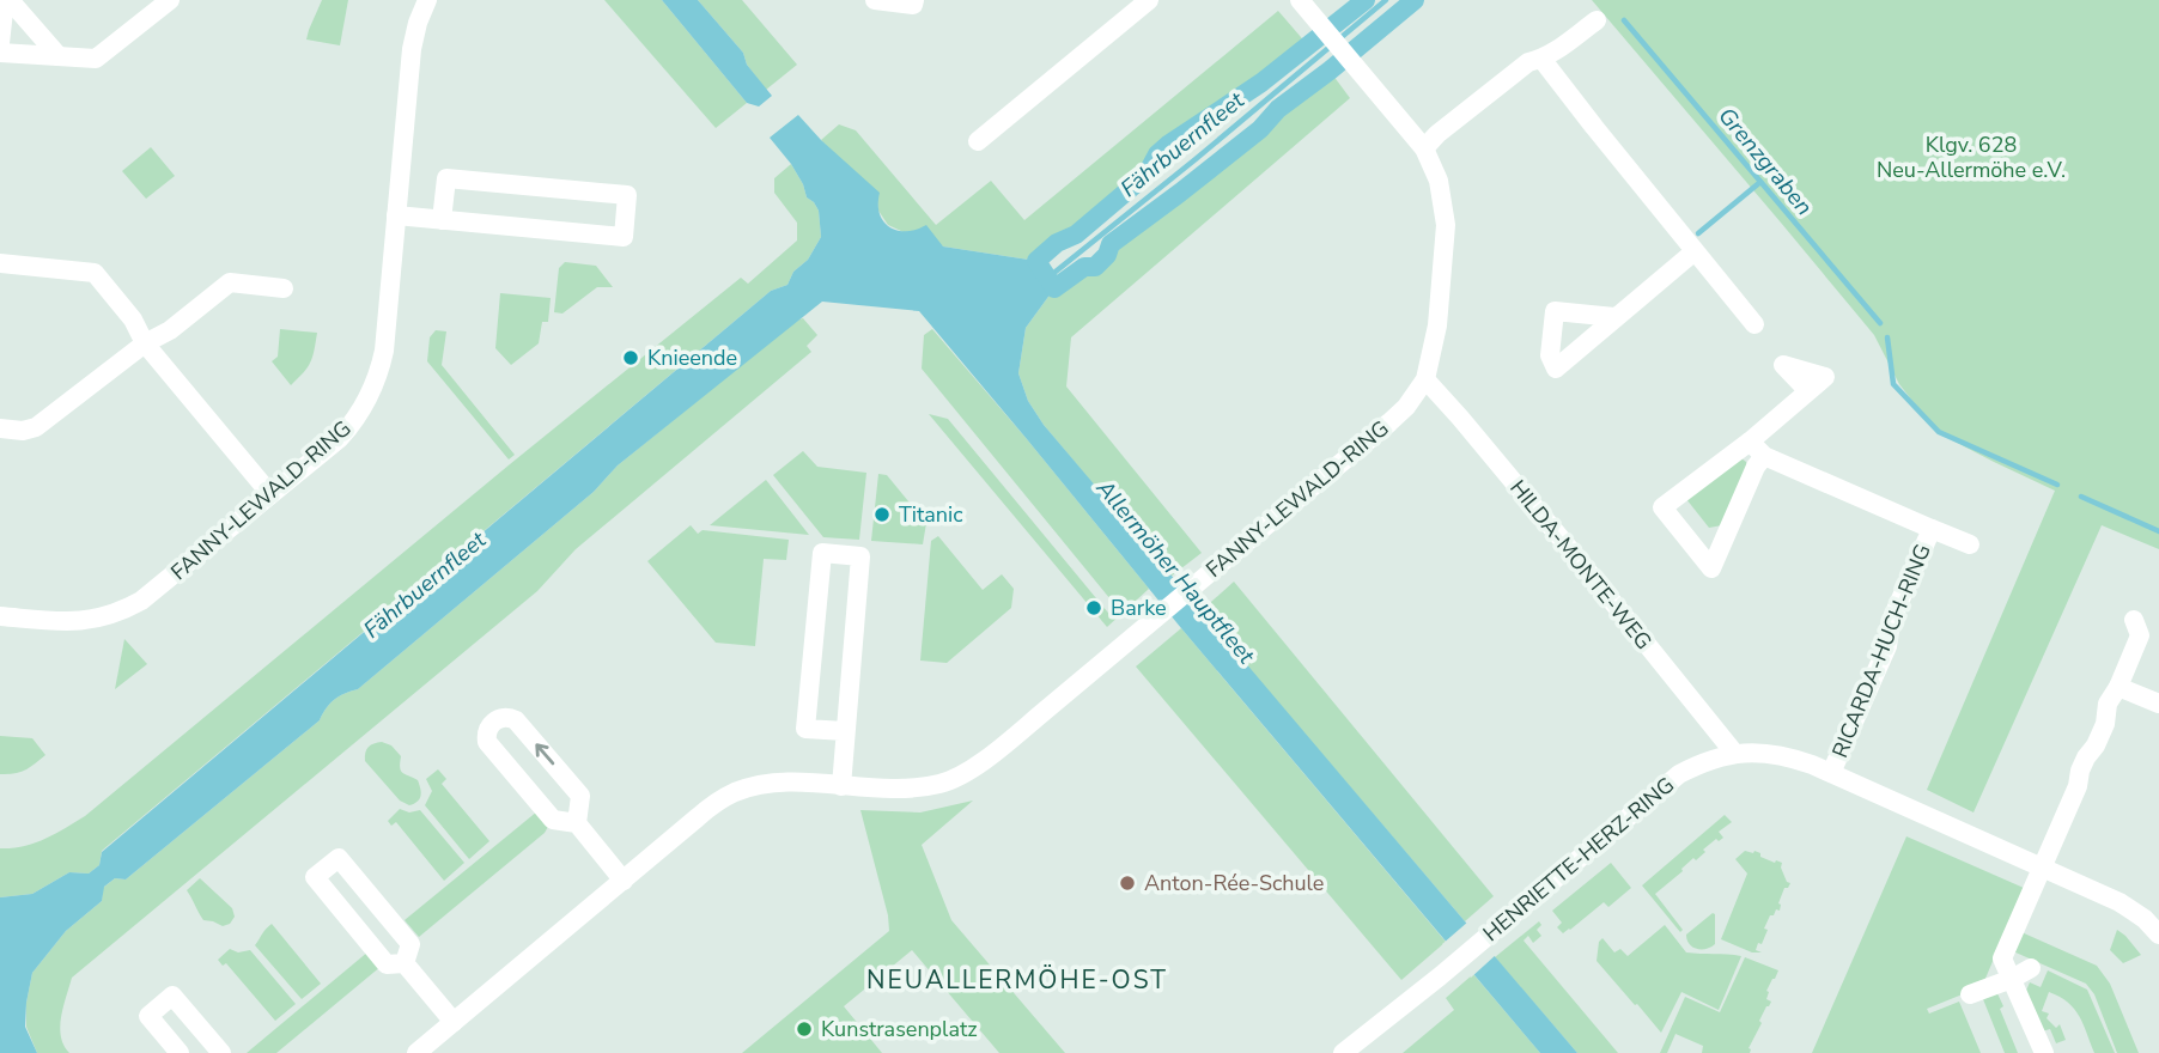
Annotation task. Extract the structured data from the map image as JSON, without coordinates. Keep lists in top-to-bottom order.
{
  "streets": {
    "street": [
      "FANNY-LEWALD-RING",
      "HILDA-MONTE-WEG",
      "RICARDA-HUCH-RING",
      "HENRIETTE-HERZ-RING"
    ]
  },
  "crossings": [
    ["FANNY-LEWALD-RING", "HILDA-MONTE-WEG"],
    ["HILDA-MONTE-WEG", "HENRIETTE-HERZ-RING"],
    ["RICARDA-HUCH-RING", "HENRIETTE-HERZ-RING"]
  ],
  "districts": ["NEUALLERMÖHE-OST"],
  "water": ["Fährbuernfleet", "Grenzgraben", "Allermöher Hauptfleet"],
  "parks": ["Klgv. 628 Neu-Allermöhe e.V."],
  "places": [
    "Knieende",
    "Titanic",
    "Barke",
    "Anton-Rée-Schule",
    "Kunstrasenplatz"
  ]
}
